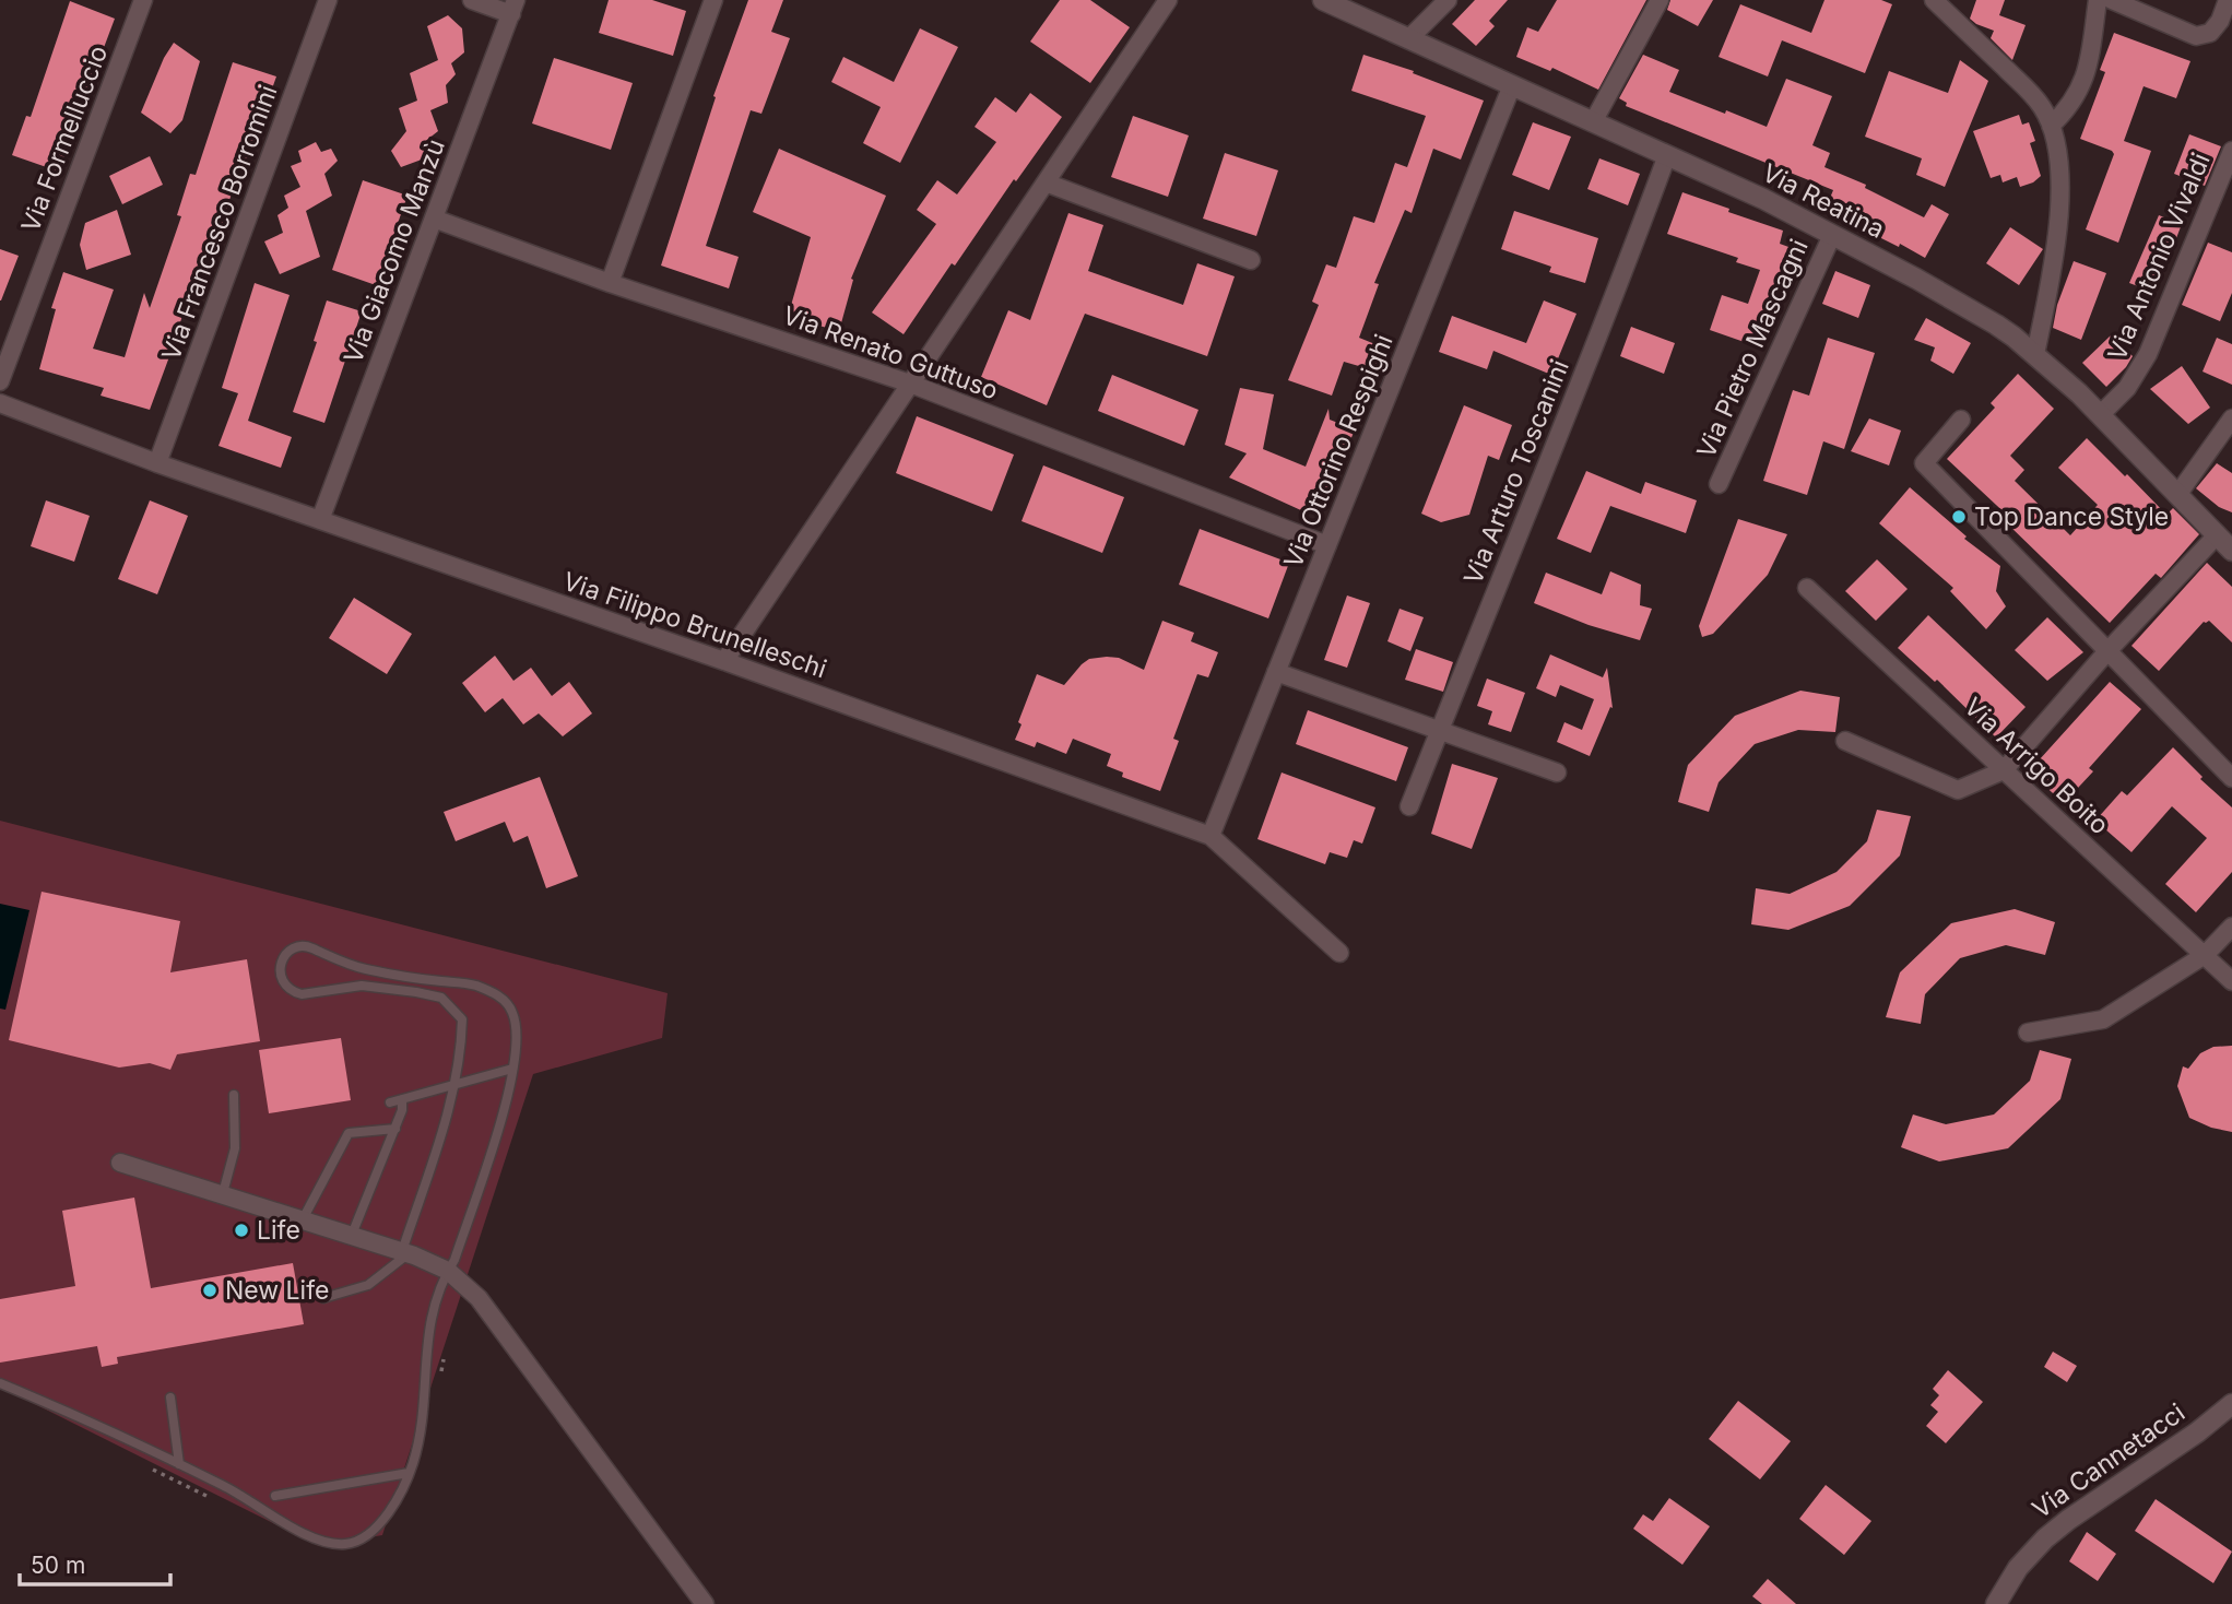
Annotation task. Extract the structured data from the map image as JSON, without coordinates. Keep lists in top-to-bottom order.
{
  "streets": {
    "street": [
      "Via Formelluccio",
      "Via Reatina",
      "Via Francesco Borromini",
      "Via Giacomo Manzù",
      "Via Antonio Vivaldi",
      "Via Pietro Mascagni",
      "Via Renato Guttuso",
      "Via Ottorino Respighi",
      "Via Arturo Toscanini",
      "Via Filippo Brunelleschi",
      "Via Arrigo Boito",
      "Via Cannetacci"
    ]
  },
  "crossings": [
    ["Via Reatina", "Via Antonio Vivaldi"],
    ["Via Reatina", "Via Pietro Mascagni"],
    ["Via Reatina", "Via Ottorino Respighi"],
    ["Via Reatina", "Via Arturo Toscanini"],
    ["Via Francesco Borromini", "Via Filippo Brunelleschi"],
    ["Via Giacomo Manzù", "Via Renato Guttuso"],
    ["Via Giacomo Manzù", "Via Filippo Brunelleschi"],
    ["Via Renato Guttuso", "Via Ottorino Respighi"],
    ["Via Ottorino Respighi", "Via Filippo Brunelleschi"]
  ],
  "places": ["Top Dance Style", "Life", "New Life"],
  "scale_bar": "50 m"
}
